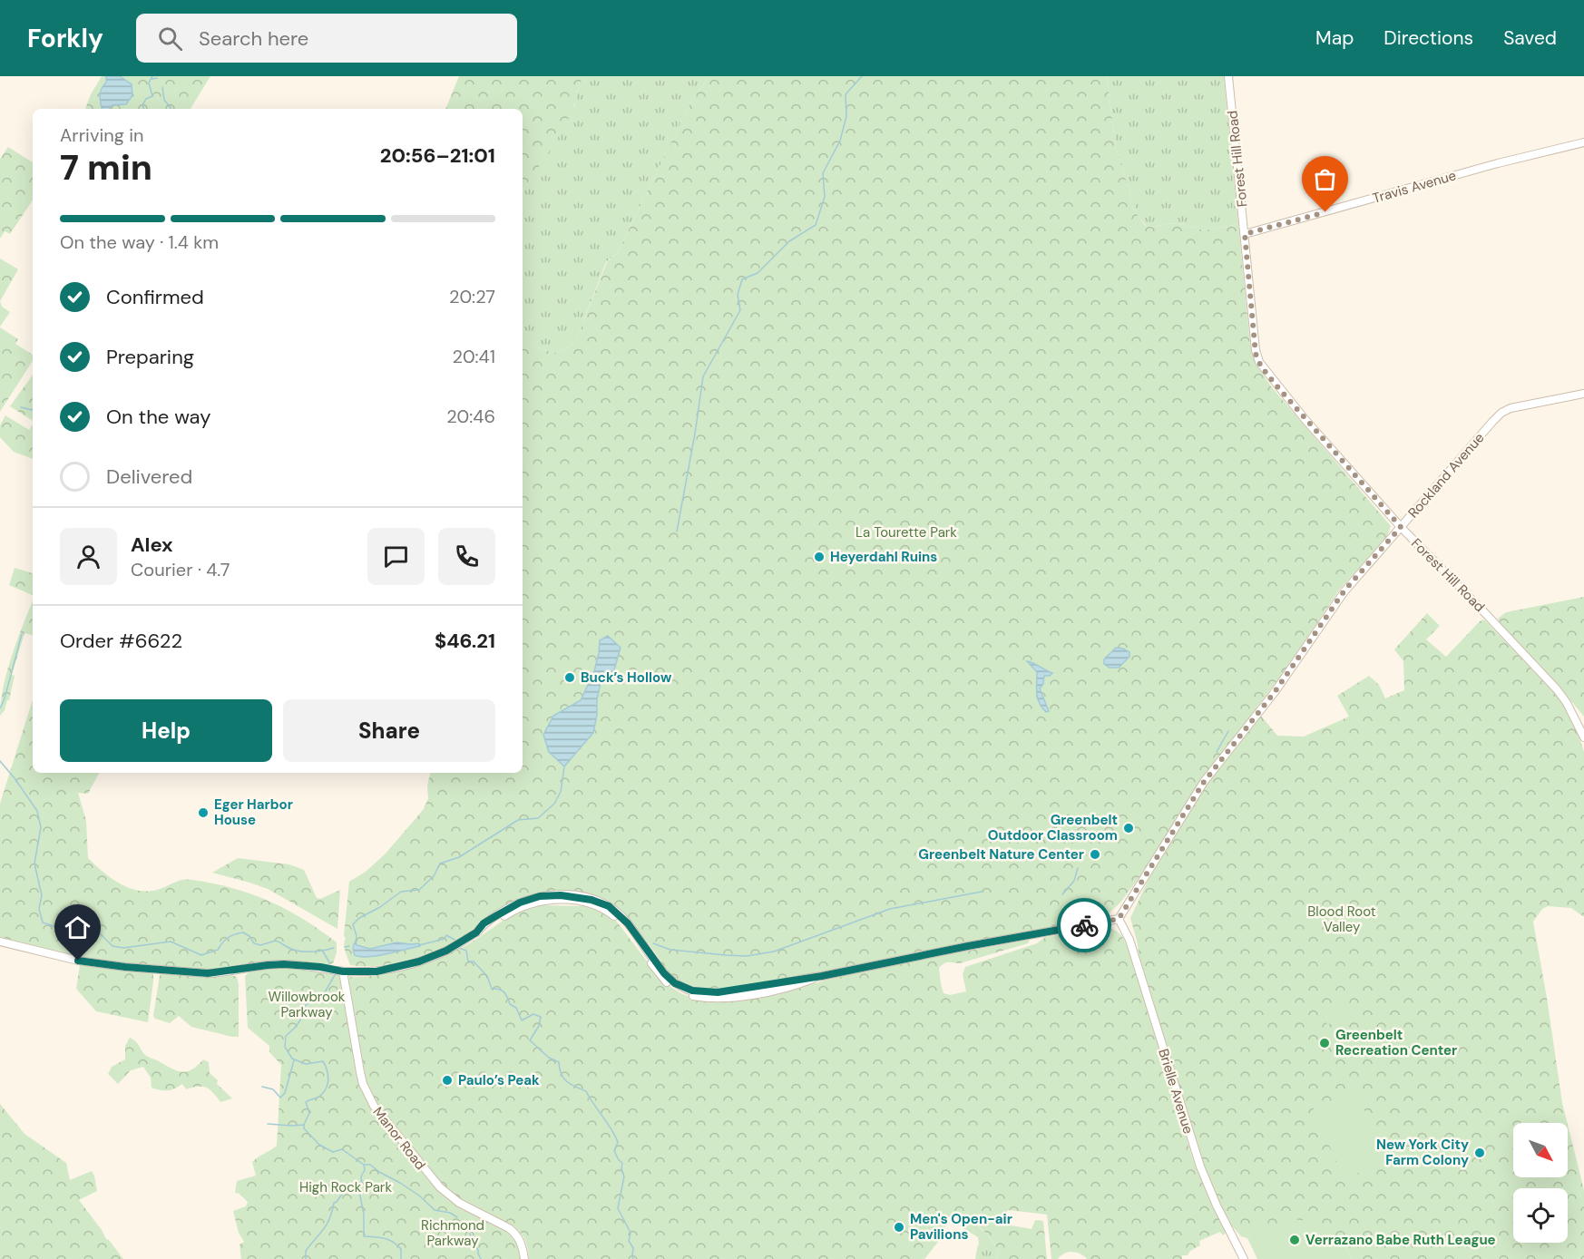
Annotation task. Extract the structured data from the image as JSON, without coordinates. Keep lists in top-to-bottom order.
{
  "streets": {
    "street": [
      "Forest Hill Road",
      "Travis Avenue",
      "Rockland Avenue",
      "Brielle Avenue",
      "Manor Road"
    ]
  },
  "crossings": [
    ["Forest Hill Road", "Travis Avenue"],
    ["Forest Hill Road", "Rockland Avenue"],
    ["Rockland Avenue", "Brielle Avenue"]
  ],
  "parks": [
    "La Tourette Park",
    "Blood Root Valley",
    "Willowbrook Parkway",
    "High Rock Park",
    "Richmond Parkway"
  ],
  "places": [
    "Heyerdahl Ruins",
    "Buck’s Hollow",
    "Eger Harbor House",
    "Greenbelt Outdoor Classroom",
    "Greenbelt Nature Center",
    "Greenbelt Recreation Center",
    "Paulo’s Peak",
    "New York City Farm Colony",
    "Men's Open-air Pavilions",
    "Verrazano Babe Ruth League"
  ],
  "north": "bottom right",
  "page": {
    "header": "Forkly",
    "search": "Search here",
    "nav": ["Map", "Directions", "Saved"],
    "heading": ["7 min", "Arriving in", "20:56–21:01"],
    "panel": [
      "Alex",
      "Courier · 4.7",
      "Order #6622",
      "$46.21"
    ],
    "bar": "On the way · 1.4 km",
    "list": [
      ["Confirmed", "20:27"],
      ["Preparing", "20:41"],
      ["On the way", "20:46"],
      "Delivered"
    ],
    "buttons": ["Help", "Share"]
  }
}
